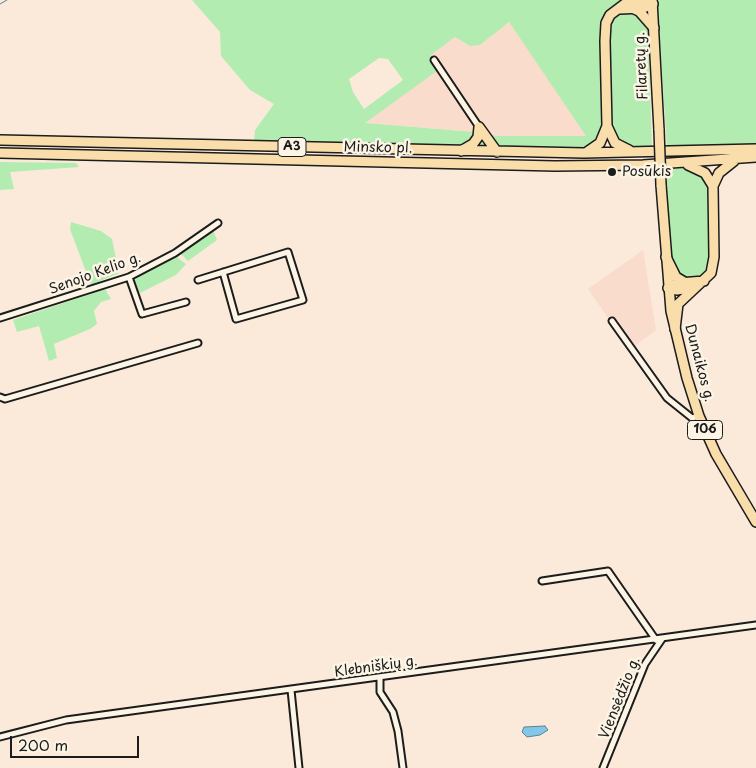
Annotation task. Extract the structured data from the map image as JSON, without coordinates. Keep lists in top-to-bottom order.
{
  "streets": {
    "main road": [
      "Filaretų g.",
      "A3",
      "Minsko pl.",
      "Dunaikos g.",
      "106"
    ],
    "street": ["Senojo Kelio g.", "Klebniškių g.", "Viensėdžio g."]
  },
  "crossings": [
    ["Filaretų g.", "106"],
    ["Dunaikos g.", "106"],
    ["Klebniškių g.", "Viensėdžio g."]
  ],
  "places": ["Posūkis"],
  "scale_bar": "200 m"
}
